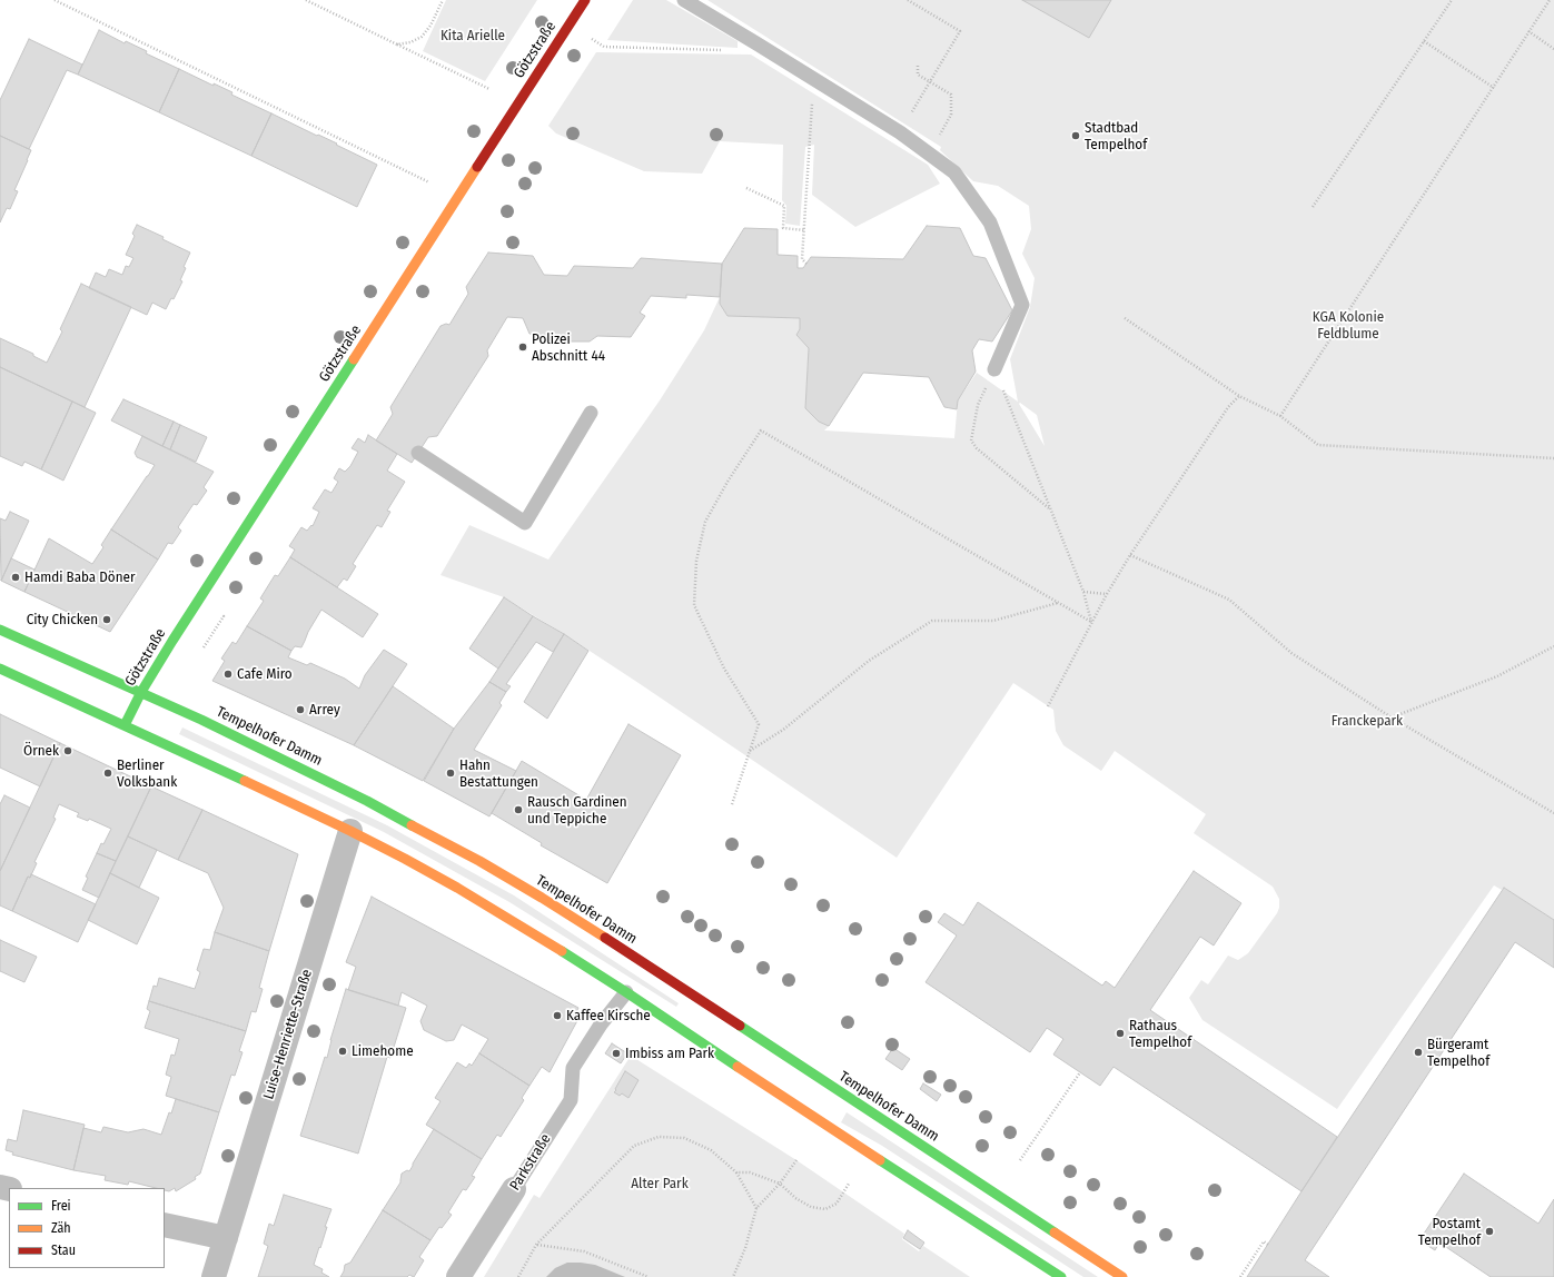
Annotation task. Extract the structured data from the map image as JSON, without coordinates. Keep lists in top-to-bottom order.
{
  "streets": {
    "main road": ["Götzstraße", "Tempelhofer Damm"],
    "street": ["Luise-Henriette-Straße", "Parkstraße"]
  },
  "crossings": [
    ["Götzstraße", "Tempelhofer Damm"]
  ],
  "parks": [
    "Kita Arielle",
    "KGA Kolonie Feldblume",
    "Franckepark",
    "Alter Park"
  ],
  "places": [
    "Stadtbad Tempelhof",
    "Polizei Abschnitt 44",
    "Hamdi Baba Döner",
    "City Chicken",
    "Cafe Miro",
    "Arrey",
    "Örnek",
    "Berliner Volksbank",
    "Hahn Bestattungen",
    "Rausch Gardinen und Teppiche",
    "Kaffee Kirsche",
    "Rathaus Tempelhof",
    "Limehome",
    "Bürgeramt Tempelhof",
    "Imbiss am Park",
    "Postamt Tempelhof"
  ],
  "legend": ["Frei", "Zäh", "Stau"]
}
